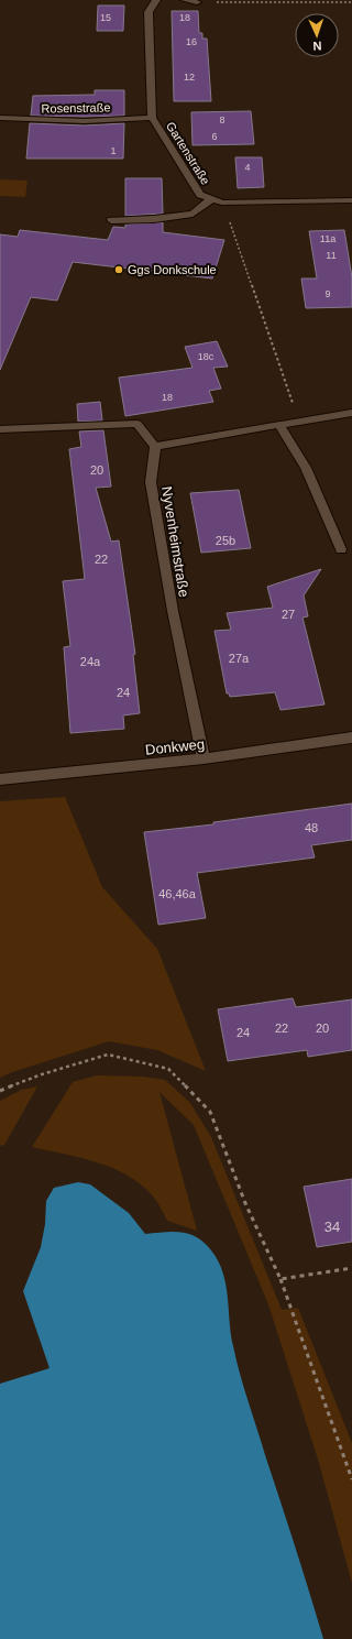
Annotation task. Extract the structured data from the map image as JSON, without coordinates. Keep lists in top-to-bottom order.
{
  "streets": {
    "street": [
      "Rosenstraße",
      "Gartenstraße",
      "Nyvenheimstraße",
      "Donkweg"
    ]
  },
  "crossings": [
    ["Rosenstraße", "Gartenstraße"],
    ["Nyvenheimstraße", "Donkweg"]
  ],
  "places": ["Ggs Donkschule"],
  "house_numbers": [
    "15",
    "18",
    "16",
    "12",
    "8",
    "6",
    "1",
    "4",
    "11a",
    "11",
    "9",
    "18c",
    "18",
    "20",
    "25b",
    "22",
    "27",
    "27a",
    "24a",
    "24",
    "48",
    "46,46a",
    "22",
    "20",
    "24",
    "34"
  ],
  "north": "bottom"
}
